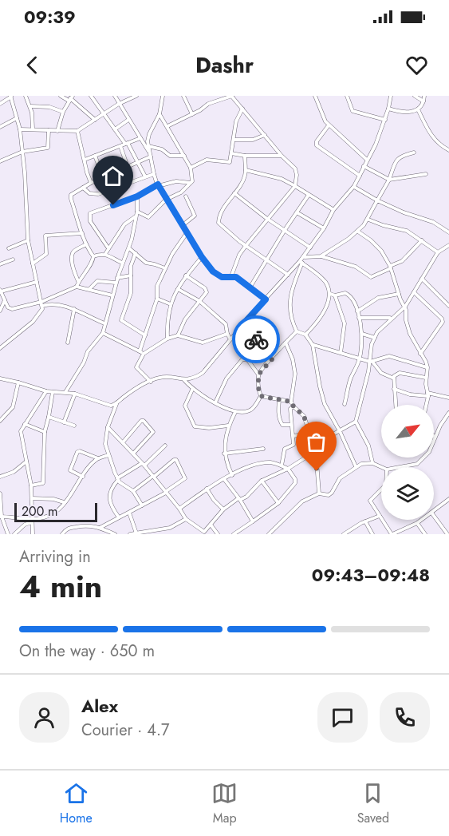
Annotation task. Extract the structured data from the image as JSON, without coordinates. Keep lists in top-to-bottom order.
{
  "scale_bar": "200 m",
  "north": "top right",
  "page": {
    "status": "09:39",
    "header": "Dashr",
    "scale": "200 m",
    "heading": ["4 min", "Arriving in", "09:43–09:48"],
    "panel": ["Alex", "Courier · 4.7"],
    "bar": "On the way · 650 m",
    "tabs": ["Home", "Map", "Saved"]
  }
}
